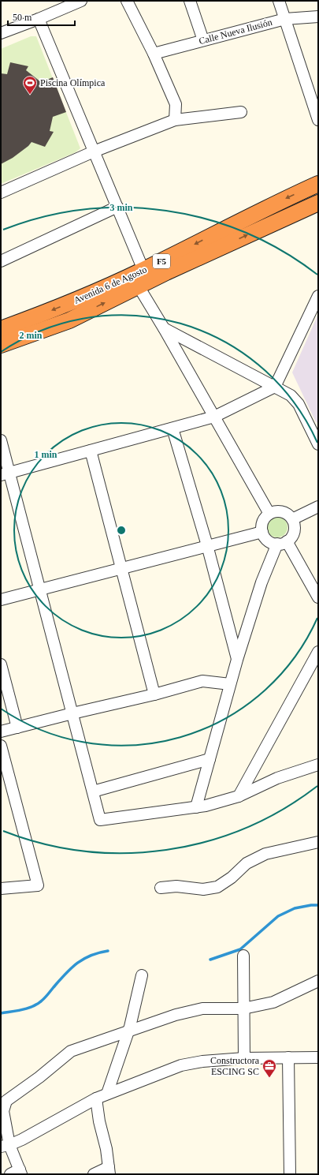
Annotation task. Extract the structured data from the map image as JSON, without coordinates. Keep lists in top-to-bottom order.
{
  "streets": {
    "highway": ["F5", "Avenida 6 de Agosto"],
    "street": ["Calle Nueva Ilusión"]
  },
  "places": {
    "sports": ["Piscina Olímpica"],
    "office": ["Constructora ESCING SC"]
  },
  "scale_bar": "50 m",
  "rings": ["3 min", "2 min", "1 min"]
}
